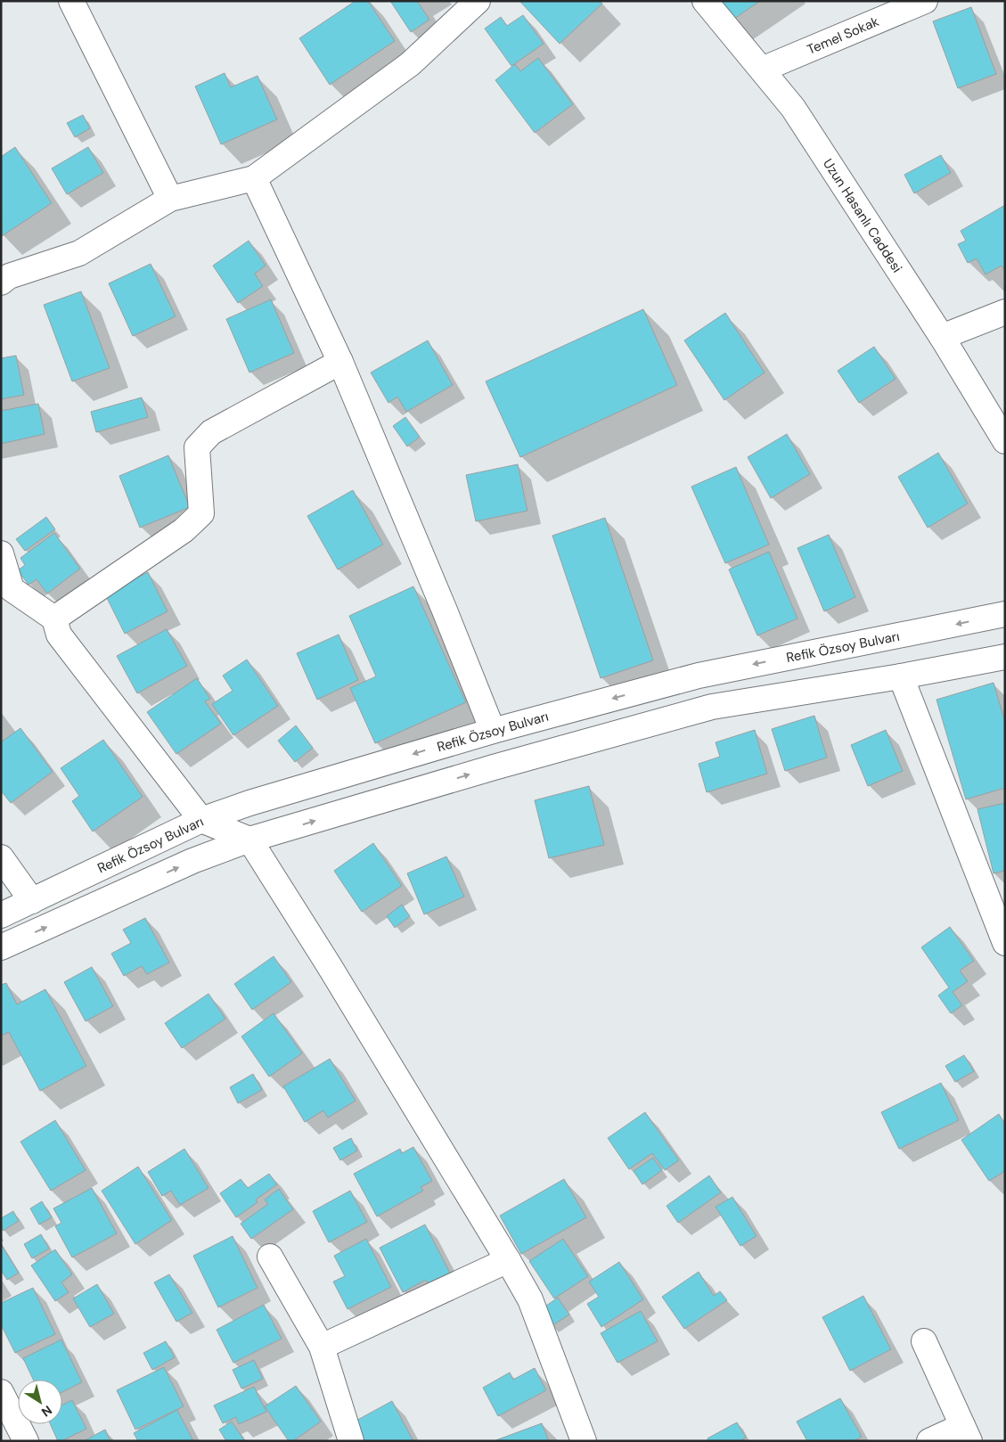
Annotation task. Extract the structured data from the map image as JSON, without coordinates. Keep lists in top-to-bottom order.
{
  "streets": {
    "street": ["Temel Sokak", "Uzun Hasanlı Caddesi", "Refik Özsoy Bulvarı"]
  },
  "crossings": [
    ["Temel Sokak", "Uzun Hasanlı Caddesi"]
  ],
  "north": "bottom right"
}
